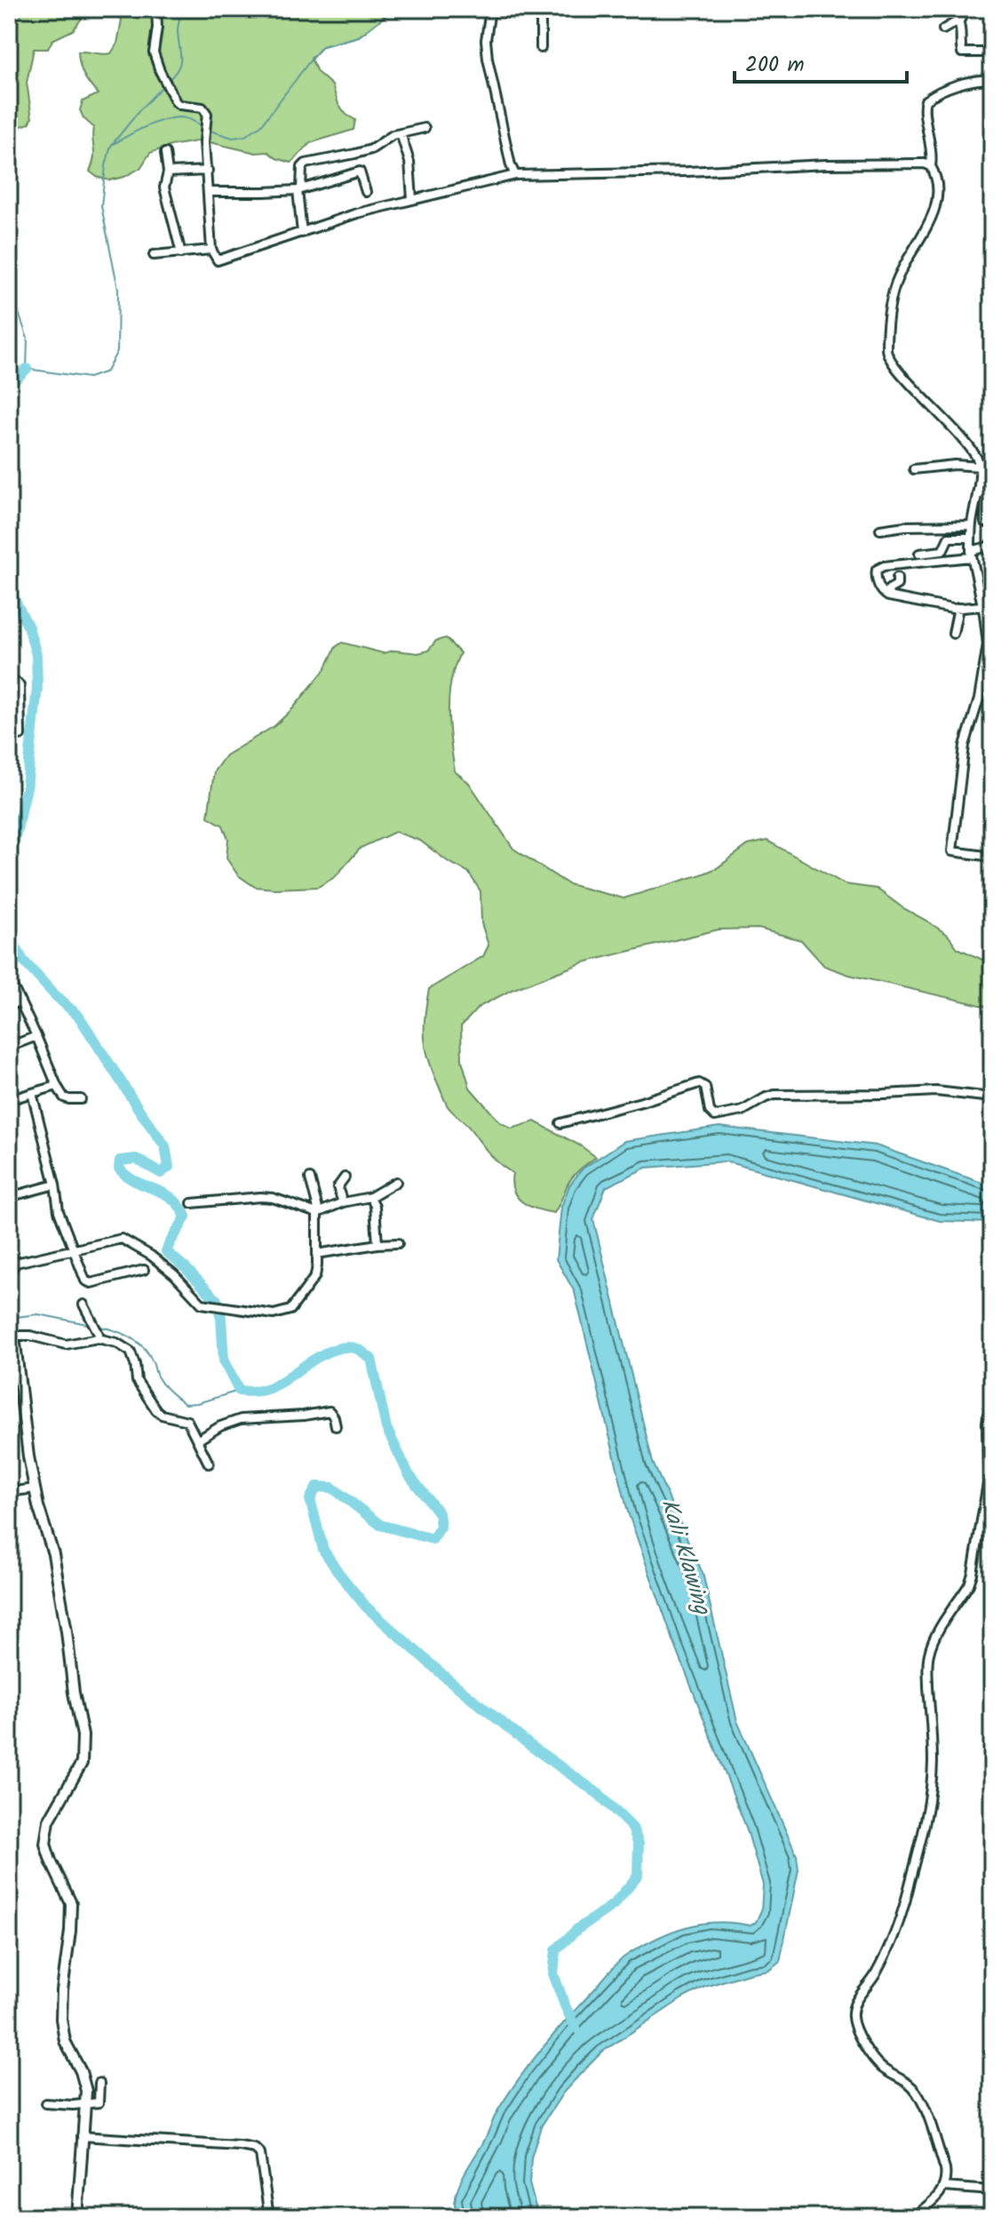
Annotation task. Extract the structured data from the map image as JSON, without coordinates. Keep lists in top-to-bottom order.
{
  "water": ["Kali Klawing"],
  "scale_bar": "200 m"
}
